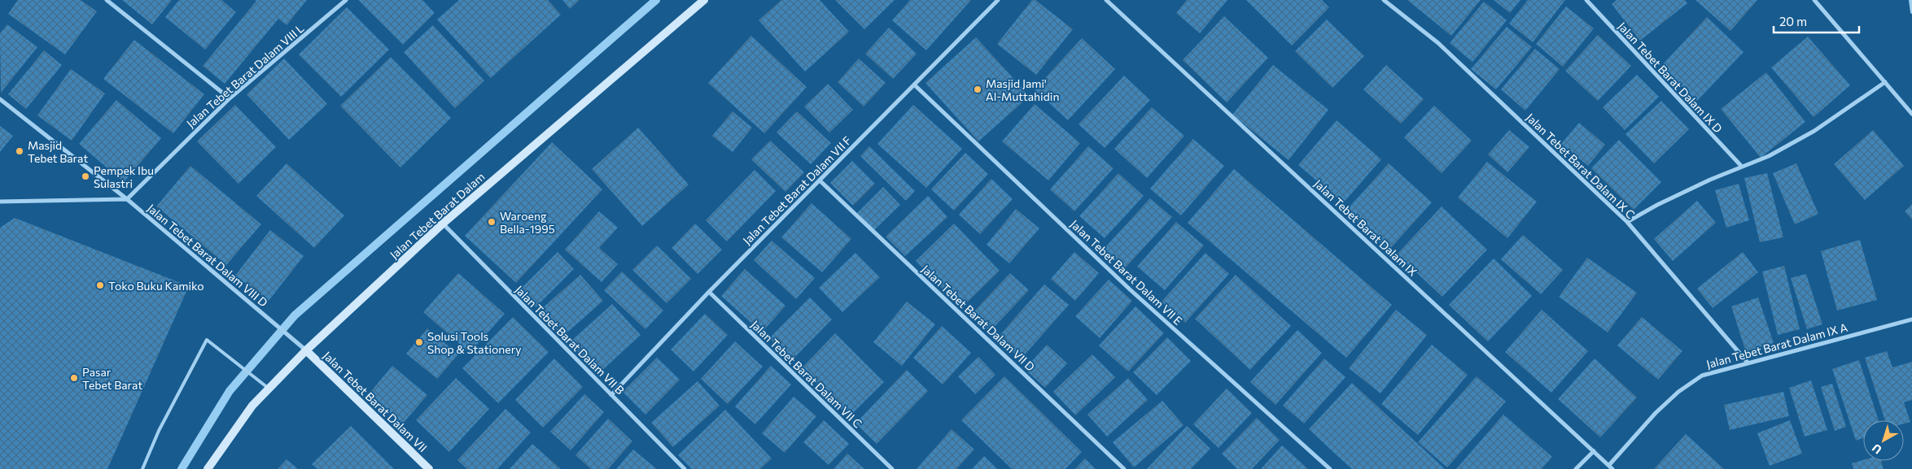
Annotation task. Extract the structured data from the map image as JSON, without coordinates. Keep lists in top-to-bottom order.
{
  "streets": {
    "street": [
      "Jalan Tebet Barat Dalam VIII L",
      "Jalan Tebet Barat Dalam IX D",
      "Jalan Tebet Barat Dalam IX C",
      "Jalan Tebet Barat Dalam VII F",
      "Jalan Tebet Barat Dalam",
      "Jalan Tebet Barat Dalam IX",
      "Jalan Tebet Barat Dalam VIII D",
      "Jalan Tebet Barat Dalam VII E",
      "Jalan Tebet Barat Dalam VII D",
      "Jalan Tebet Barat Dalam VII B",
      "Jalan Tebet Barat Dalam IX A",
      "Jalan Tebet Barat Dalam VII C",
      "Jalan Tebet Barat Dalam VII"
    ]
  },
  "crossings": [
    ["Jalan Tebet Barat Dalam VIII L", "Jalan Tebet Barat Dalam VIII D"],
    ["Jalan Tebet Barat Dalam IX C", "Jalan Tebet Barat Dalam IX A"],
    ["Jalan Tebet Barat Dalam VII F", "Jalan Tebet Barat Dalam VII E"],
    ["Jalan Tebet Barat Dalam VII F", "Jalan Tebet Barat Dalam VII D"],
    ["Jalan Tebet Barat Dalam VII F", "Jalan Tebet Barat Dalam VII B"],
    ["Jalan Tebet Barat Dalam VII F", "Jalan Tebet Barat Dalam VII C"],
    ["Jalan Tebet Barat Dalam", "Jalan Tebet Barat Dalam VIII D"],
    ["Jalan Tebet Barat Dalam", "Jalan Tebet Barat Dalam VII B"],
    ["Jalan Tebet Barat Dalam", "Jalan Tebet Barat Dalam VII"],
    ["Jalan Tebet Barat Dalam IX", "Jalan Tebet Barat Dalam IX A"],
    ["Jalan Tebet Barat Dalam VIII D", "Jalan Tebet Barat Dalam VII"]
  ],
  "places": [
    "Masjid Jami' Al-Muttahidin",
    "Masjid Tebet Barat",
    "Pempek Ibu Sulastri",
    "Waroeng Bella-1995",
    "Toko Buku Kamiko",
    "Solusi Tools Shop & Stationery",
    "Pasar Tebet Barat"
  ],
  "scale_bar": "20 m",
  "north": "bottom left"
}
